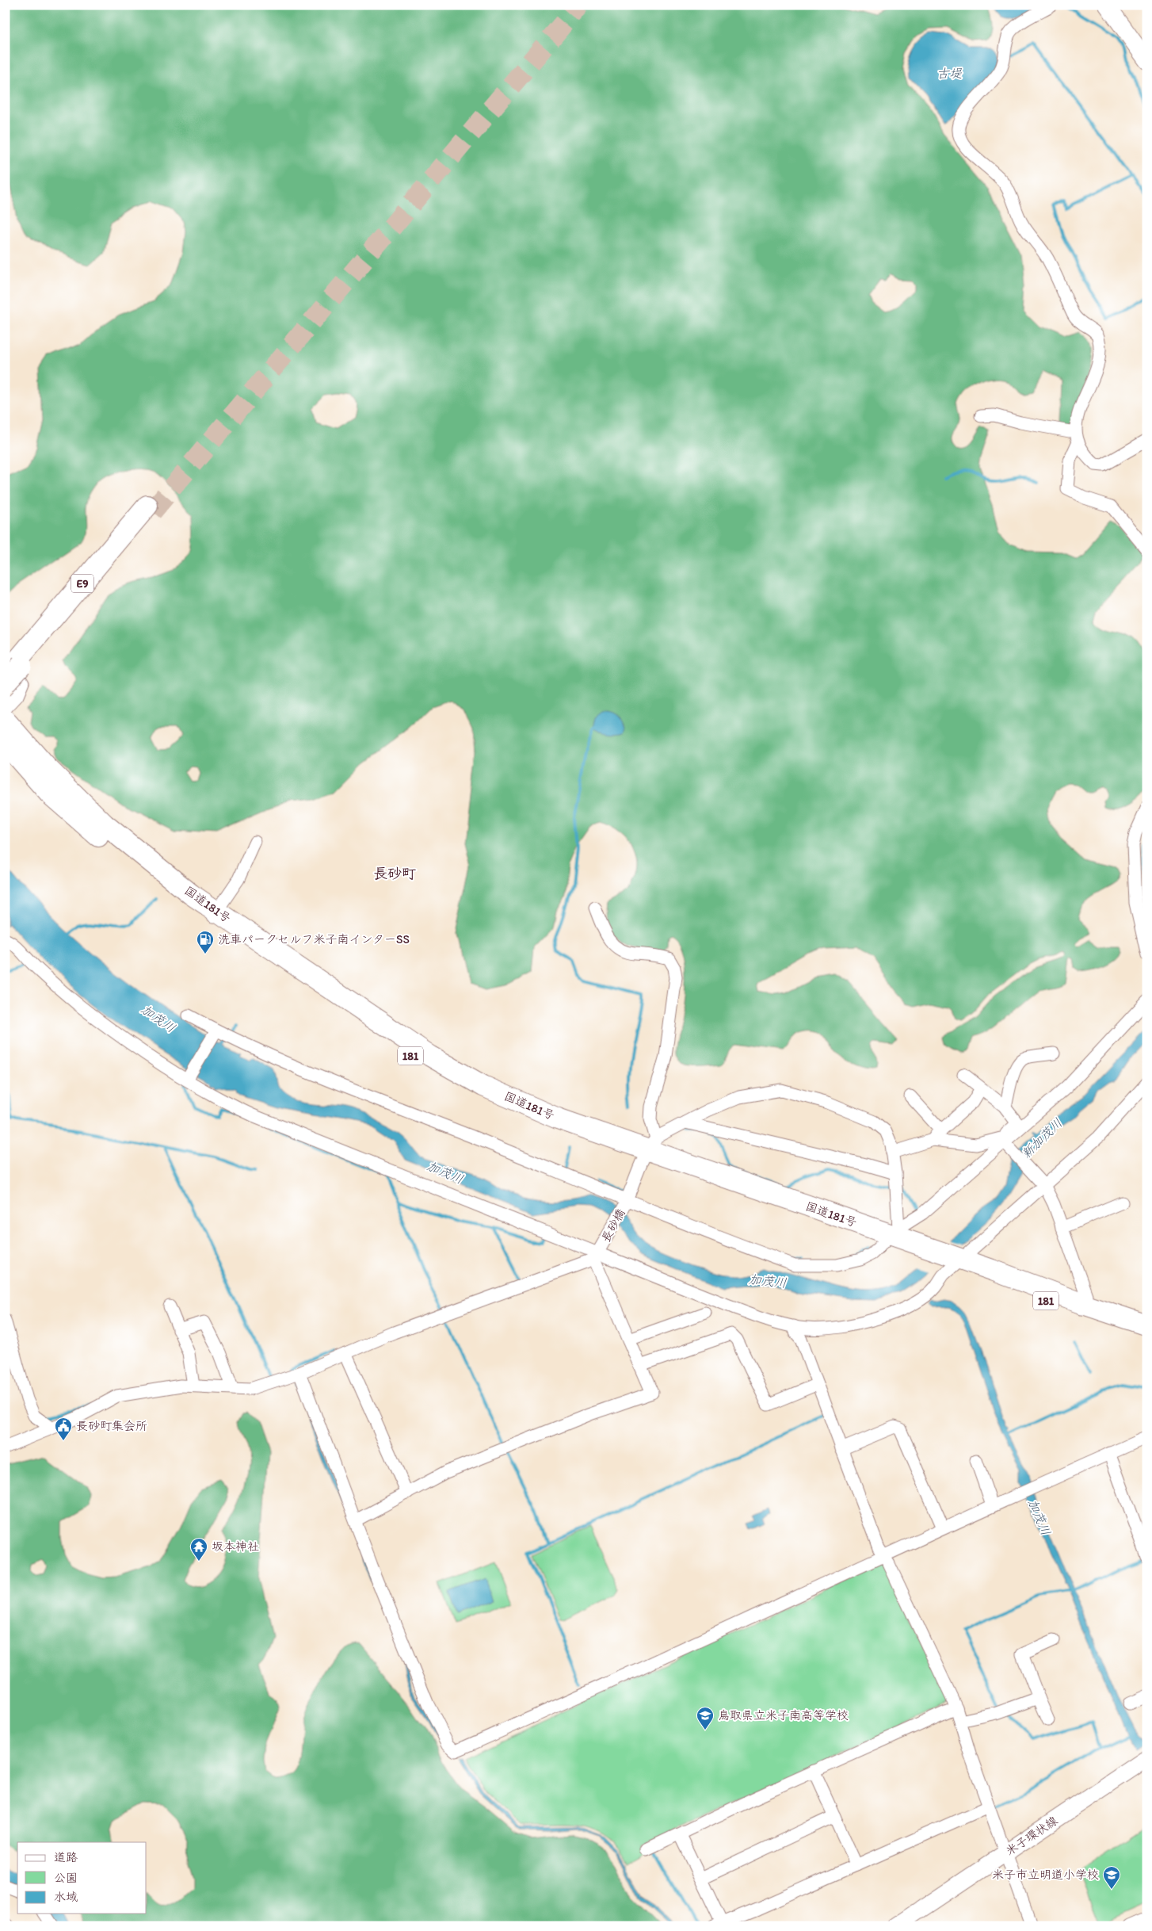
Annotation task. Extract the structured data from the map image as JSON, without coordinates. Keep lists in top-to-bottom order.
{
  "streets": {
    "highway": ["E9", "国道181号", "181"],
    "main road": ["米子環状線"],
    "street": ["長砂橋"]
  },
  "crossings": [
    ["国道181号", "長砂橋"]
  ],
  "districts": ["長砂町"],
  "water": ["古堤", "加茂川", "新加茂川"],
  "places": {
    "fuel station": ["洗車パークセルフ米子南インターSS"],
    "public building": ["長砂町集会所"],
    "temple": ["坂本神社"],
    "school or university": ["鳥取県立米子南高等学校", "米子市立明道小学校"]
  },
  "legend": ["道路", "公園", "水域"]
}
